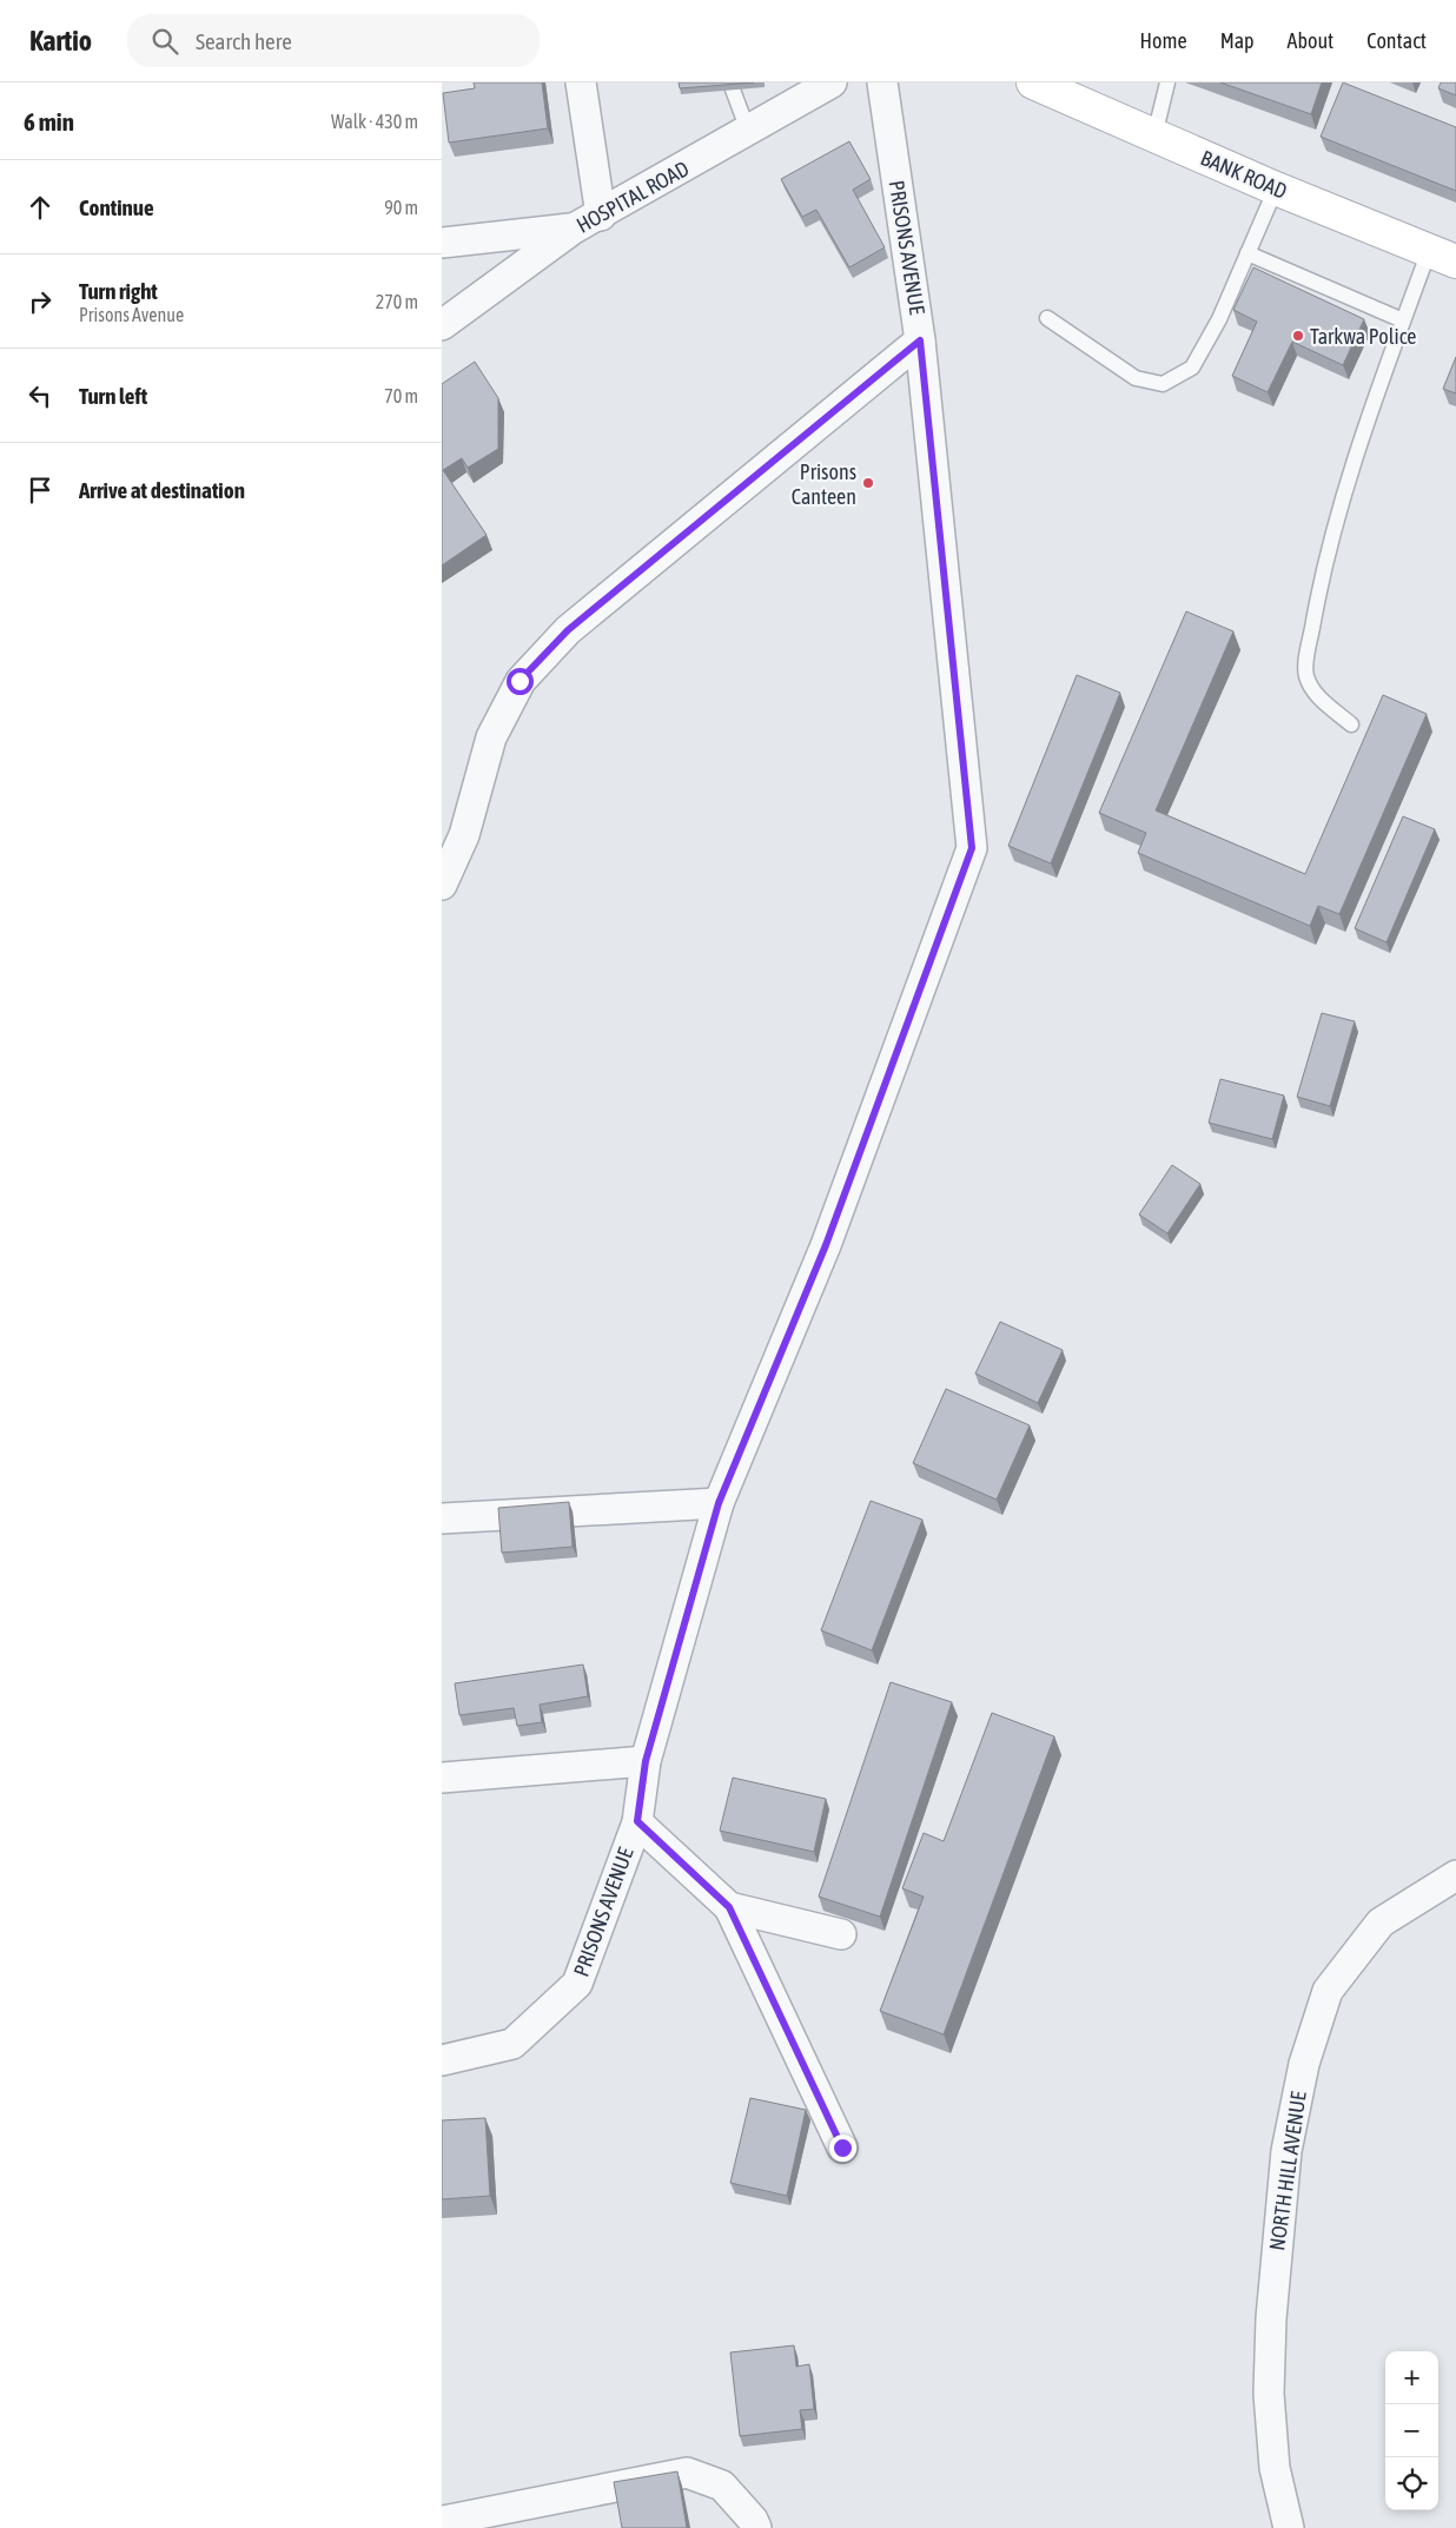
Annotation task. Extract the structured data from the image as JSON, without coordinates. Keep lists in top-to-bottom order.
{
  "streets": {
    "street": [
      "BANK ROAD",
      "HOSPITAL ROAD",
      "PRISONS AVENUE",
      "NORTH HILL AVENUE"
    ]
  },
  "places": ["Tarkwa Police", "Prisons Canteen"],
  "page": {
    "header": "Kartio",
    "search": "Search here",
    "nav": [
      "Home",
      "Map",
      "About",
      "Contact"
    ],
    "heading": ["6 min", "Walk · 430 m"],
    "list": [
      ["Continue", "90 m"],
      ["Turn right", "Prisons Avenue", "270 m"],
      ["Turn left", "70 m"],
      "Arrive at destination"
    ],
    "map_buttons": ["+", "−"]
  }
}
